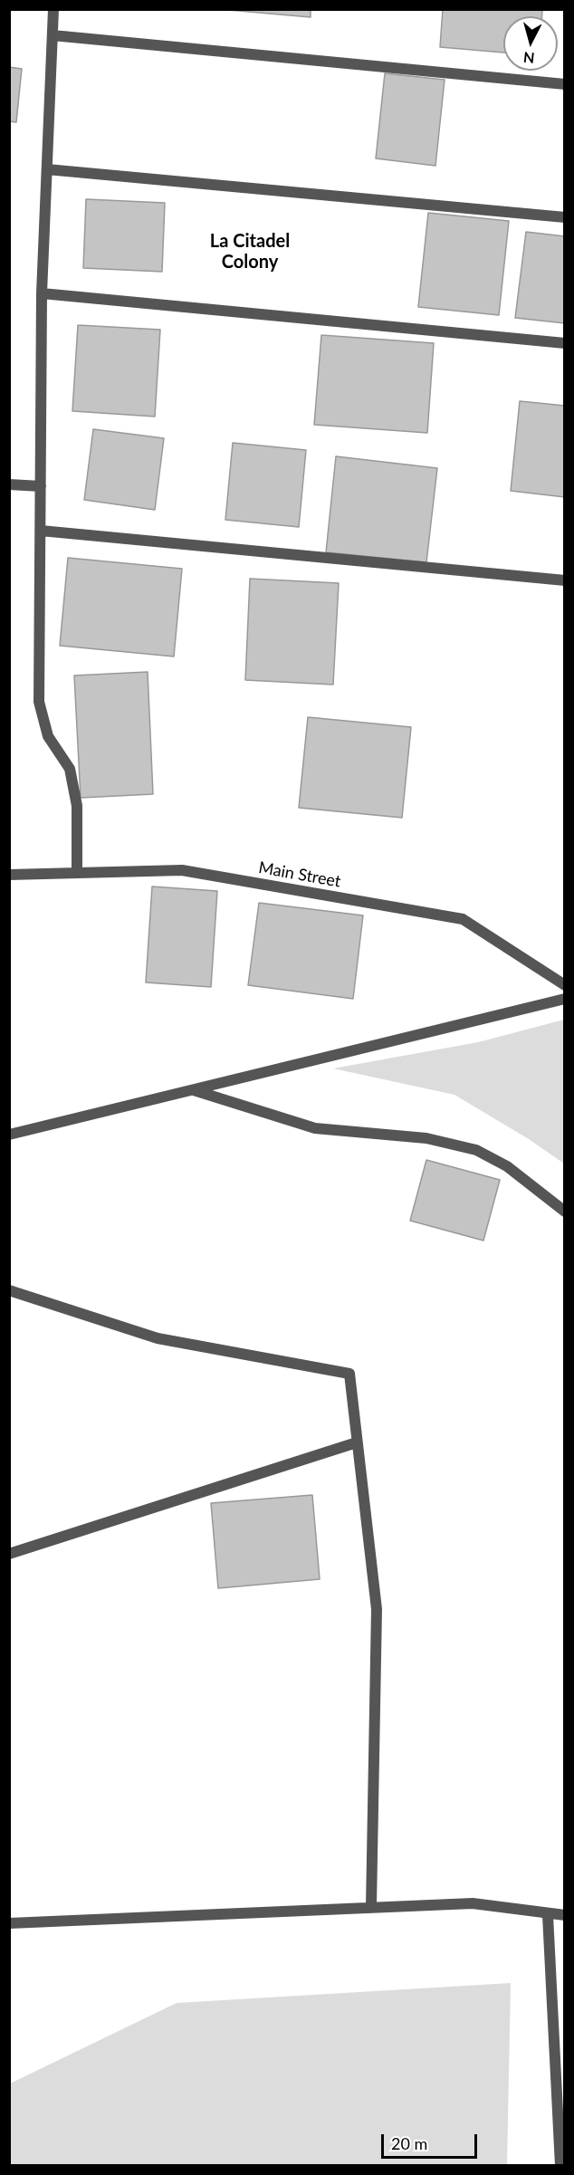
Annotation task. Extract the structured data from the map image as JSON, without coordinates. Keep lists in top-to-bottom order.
{
  "streets": {
    "street": ["Main Street"]
  },
  "districts": ["La Citadel Colony"],
  "scale_bar": "20 m",
  "north": "bottom"
}
